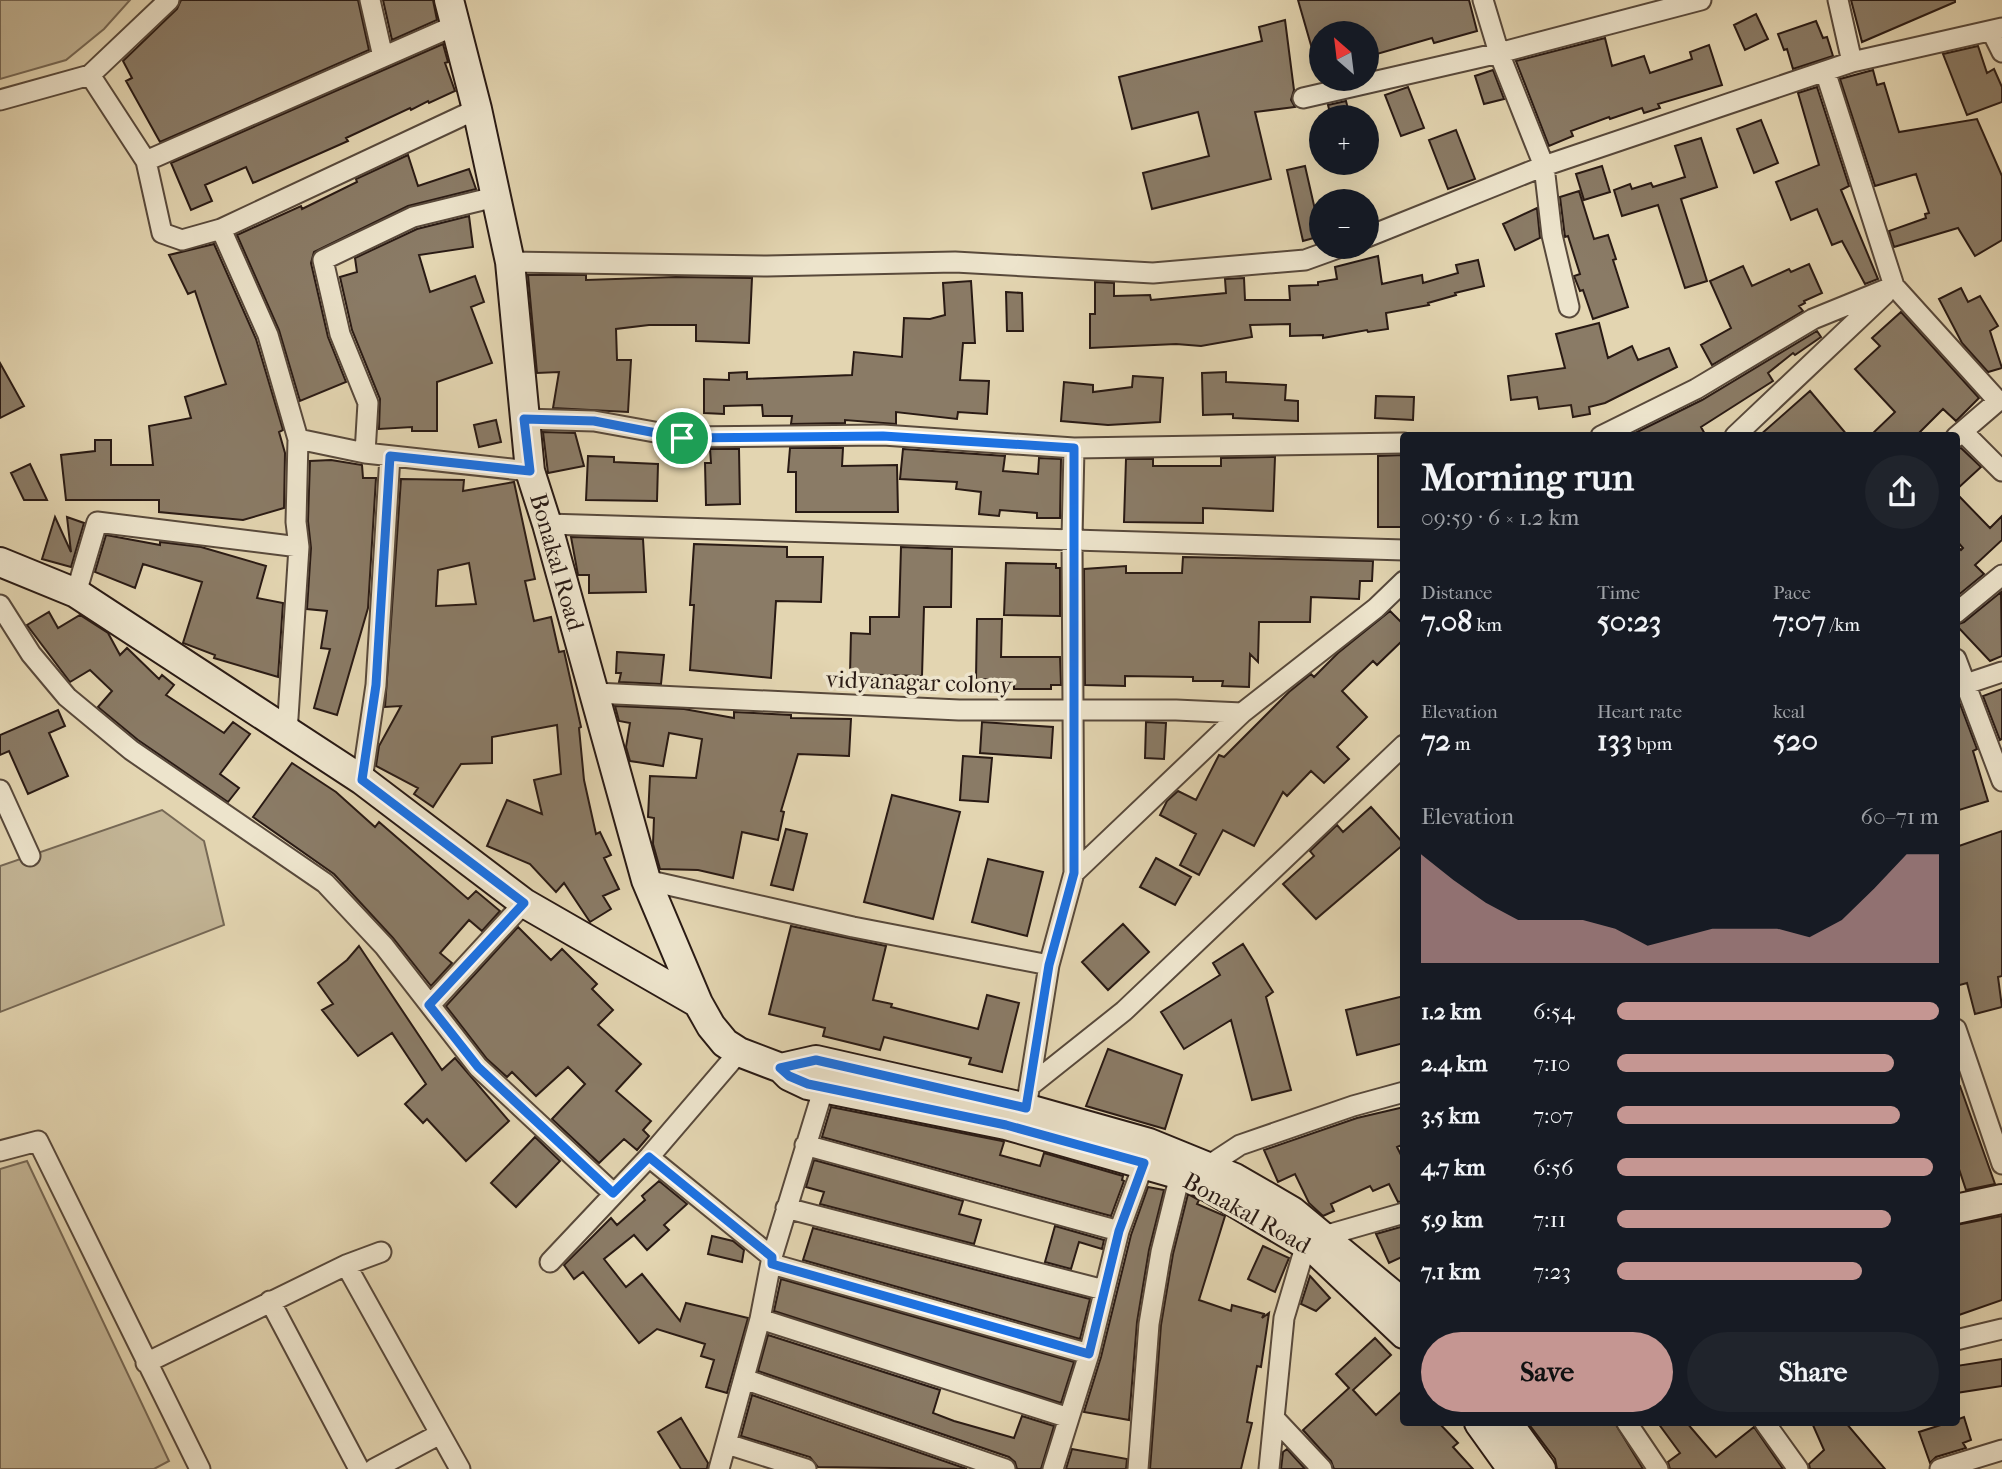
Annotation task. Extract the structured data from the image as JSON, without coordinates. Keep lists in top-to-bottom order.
{
  "streets": {
    "main road": ["Bonakal Road"],
    "street": ["vidyanagar colony"]
  },
  "crossings": [
    ["Bonakal Road", "vidyanagar colony"]
  ],
  "north": "top left",
  "page": {
    "map_buttons": ["+", "−"],
    "heading": ["Morning run", "09:59 · 6 × 1.2 km"],
    "stats": [
      ["Distance", "7.08 km"],
      ["Time", "50:23"],
      ["Pace", "7:07 /km"],
      ["Elevation", "72 m"],
      ["Heart rate", "133 bpm"],
      ["kcal", "520"]
    ],
    "chart": ["Elevation", "60–71 m"],
    "list": [
      {
        "name": "1.2 km",
        "note": "6:54"
      },
      {
        "name": "2.4 km",
        "note": "7:10"
      },
      {
        "name": "3.5 km",
        "note": "7:07"
      },
      {
        "name": "4.7 km",
        "note": "6:56"
      },
      {
        "name": "5.9 km",
        "note": "7:11"
      },
      {
        "name": "7.1 km",
        "note": "7:23"
      }
    ],
    "buttons": ["Save", "Share"]
  }
}
